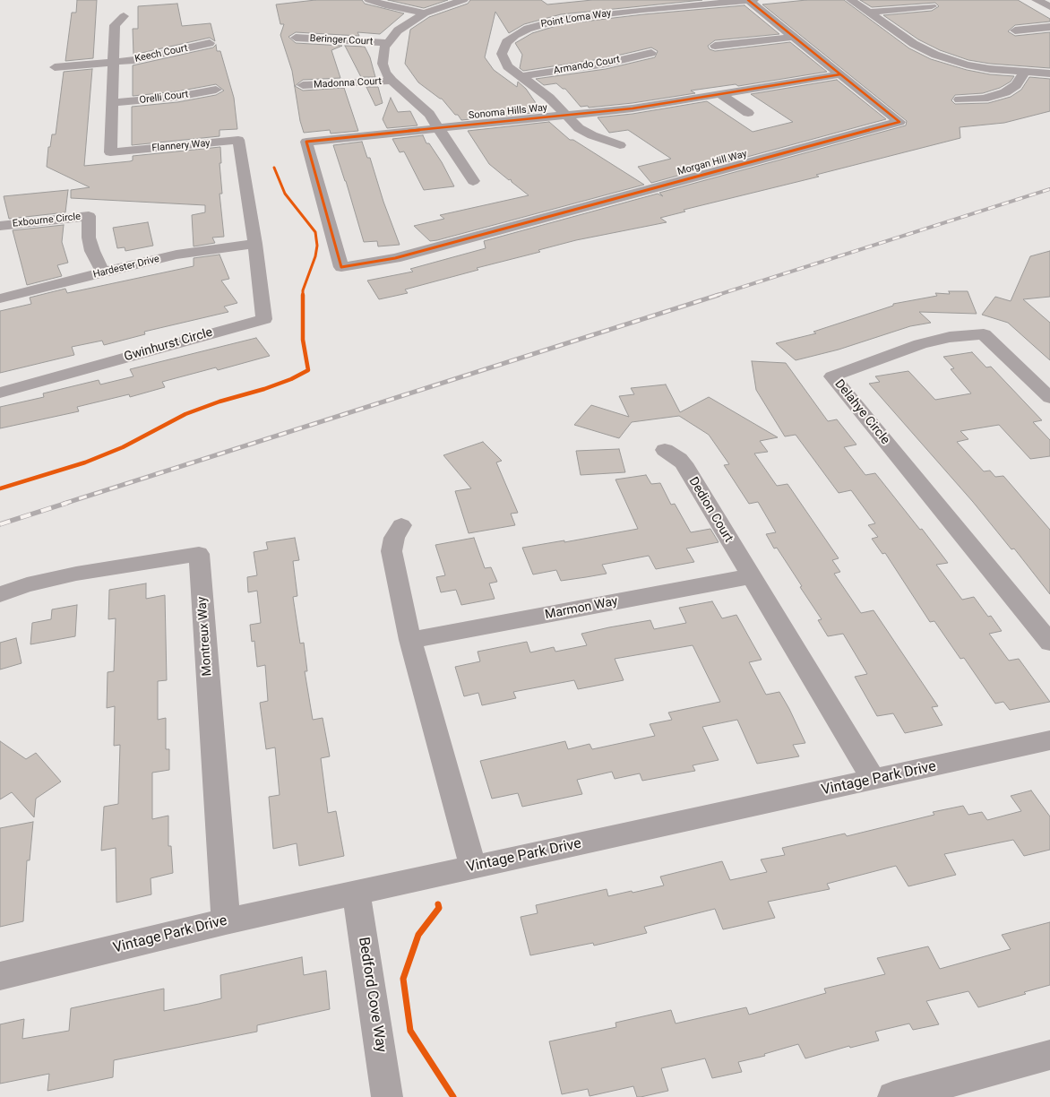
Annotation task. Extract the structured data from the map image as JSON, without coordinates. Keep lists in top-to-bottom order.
{
  "streets": {
    "street": [
      "Point Loma Way",
      "Beringer Court",
      "Keech Court",
      "Armando Court",
      "Madonna Court",
      "Orelli Court",
      "Sonoma Hills Way",
      "Flannery Way",
      "Morgan Hill Way",
      "Exbourne Circle",
      "Hardester Drive",
      "Gwinhurst Circle",
      "Delahye Circle",
      "Dedion Court",
      "Marmon Way",
      "Montreux Way",
      "Vintage Park Drive",
      "Bedford Cove Way"
    ]
  },
  "crossings": [
    ["Point Loma Way", "Armando Court"],
    ["Point Loma Way", "Sonoma Hills Way"],
    ["Point Loma Way", "Morgan Hill Way"],
    ["Keech Court", "Flannery Way"],
    ["Orelli Court", "Flannery Way"],
    ["Sonoma Hills Way", "Morgan Hill Way"],
    ["Flannery Way", "Hardester Drive"],
    ["Flannery Way", "Gwinhurst Circle"],
    ["Exbourne Circle", "Hardester Drive"],
    ["Hardester Drive", "Gwinhurst Circle"],
    ["Dedion Court", "Marmon Way"],
    ["Montreux Way", "Vintage Park Drive"],
    ["Vintage Park Drive", "Bedford Cove Way"]
  ]
}
